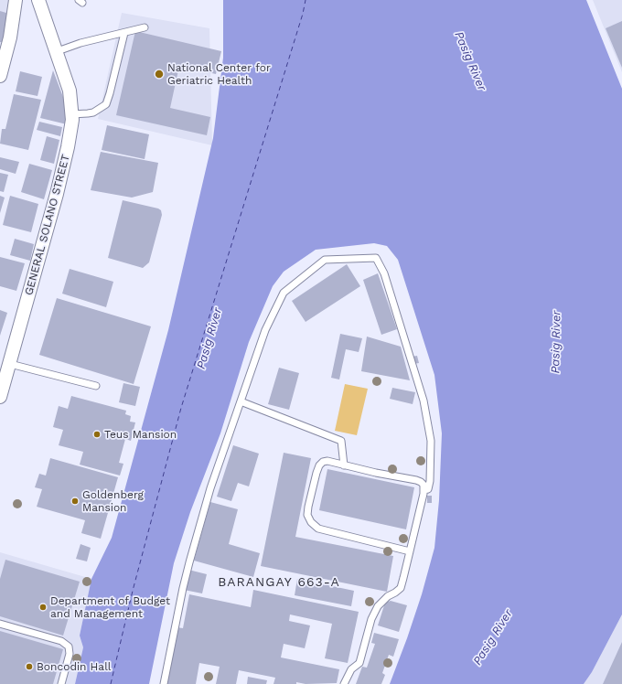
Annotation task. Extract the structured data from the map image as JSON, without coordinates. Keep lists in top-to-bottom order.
{
  "streets": {
    "street": ["GENERAL SOLANO STREET"]
  },
  "districts": ["BARANGAY 663-A"],
  "water": ["Pasig River"],
  "places": [
    "National Center for Geriatric Health",
    "Teus Mansion",
    "Goldenberg Mansion",
    "Department of Budget and Management",
    "Boncodin Hall"
  ]
}
